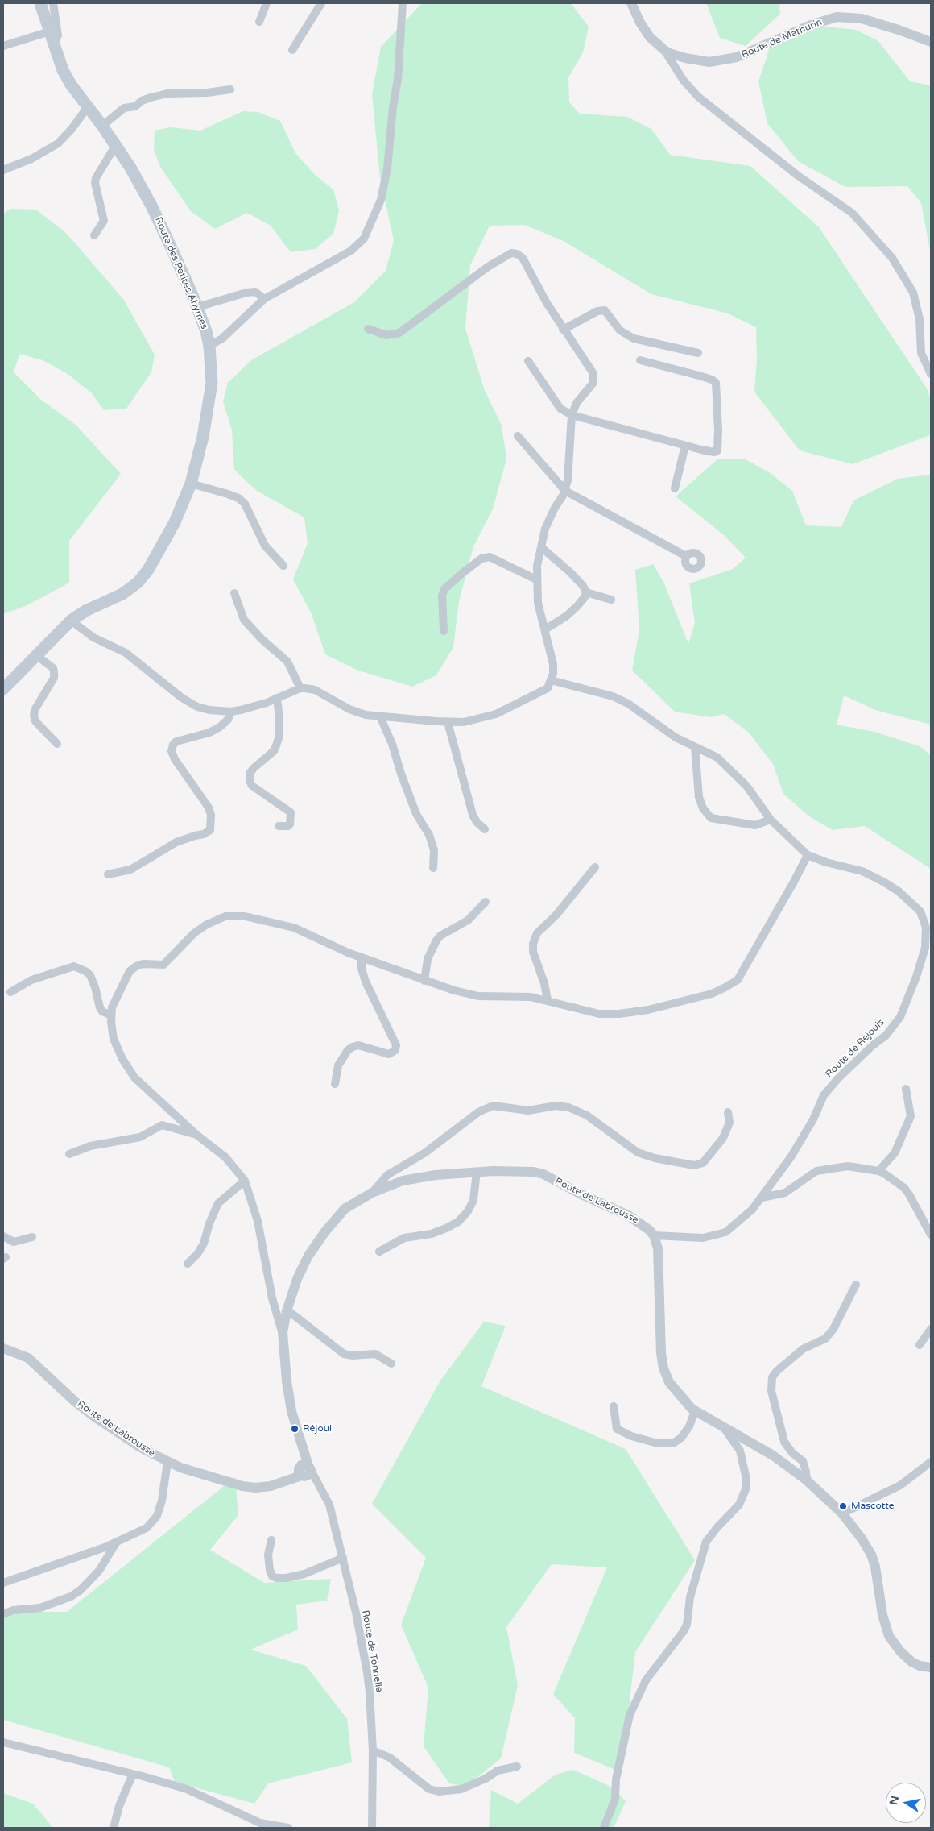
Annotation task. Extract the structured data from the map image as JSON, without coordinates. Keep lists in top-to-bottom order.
{
  "streets": {
    "main road": ["Route des Petites Abymes"],
    "street": [
      "Route de Mathurin",
      "Route de Rejouis",
      "Route de Labrousse",
      "Route de Tonnelle"
    ]
  },
  "crossings": [
    ["Route de Rejouis", "Route de Labrousse"],
    ["Route de Labrousse", "Route de Tonnelle"]
  ],
  "places": ["Réjoui", "Mascotte"],
  "north": "left"
}
